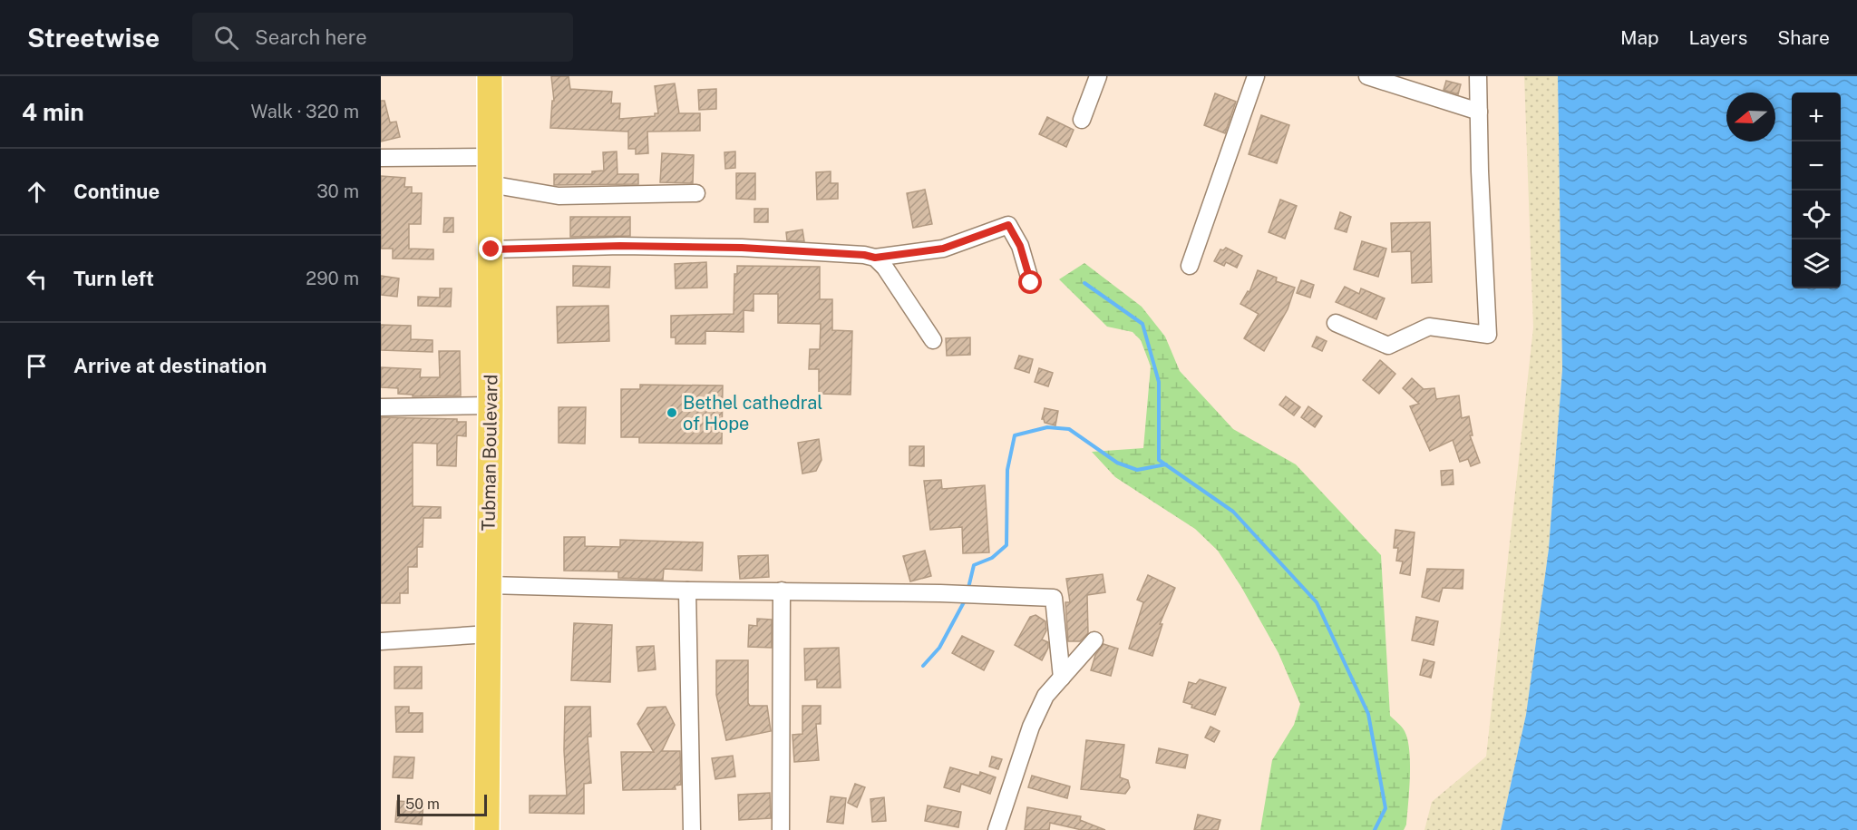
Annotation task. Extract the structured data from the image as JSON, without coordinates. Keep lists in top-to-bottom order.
{
  "streets": {
    "highway": ["Tubman Boulevard"]
  },
  "places": ["Bethel cathedral of Hope"],
  "scale_bar": "50 m",
  "north": "left",
  "page": {
    "header": "Streetwise",
    "search": "Search here",
    "nav": ["Map", "Layers", "Share"],
    "heading": ["4 min", "Walk · 320 m"],
    "map_buttons": ["+", "−"],
    "list": [
      ["Continue", "30 m"],
      ["Turn left", "290 m"],
      "Arrive at destination"
    ],
    "scale": "50 m"
  }
}
